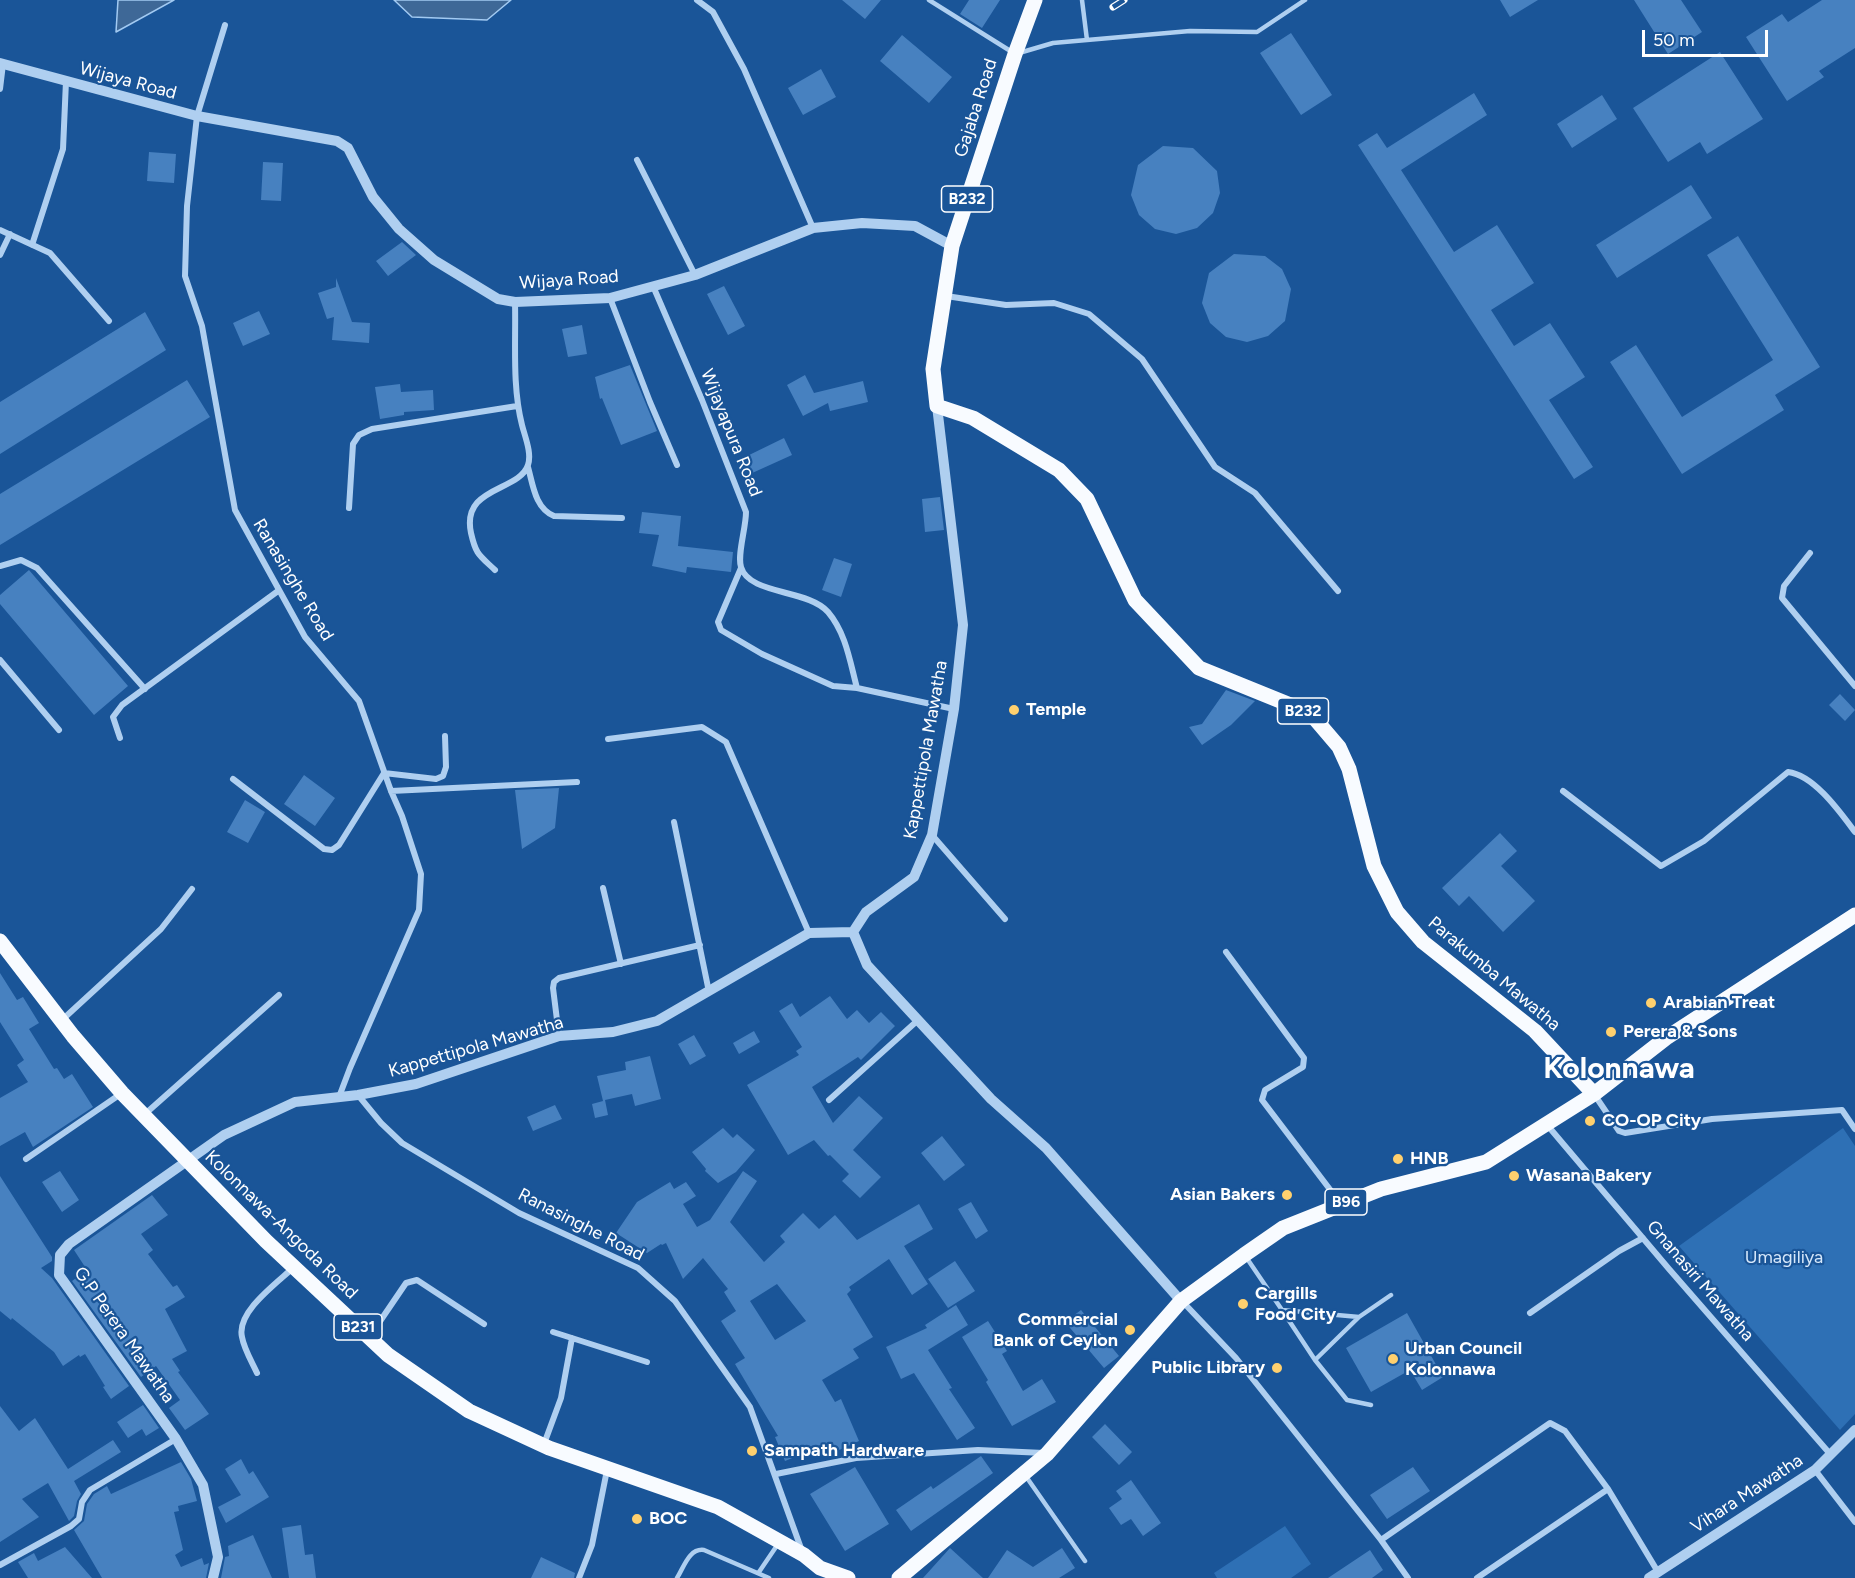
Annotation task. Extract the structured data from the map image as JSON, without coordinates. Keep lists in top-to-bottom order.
{
  "streets": {
    "main road": [
      "Gajaba Road",
      "B232",
      "Parakumba Mawatha",
      "B96",
      "Kolonnawa-Angoda Road",
      "B231"
    ],
    "street": [
      "Wijaya Road",
      "Wijayapura Road",
      "Ranasinghe Road",
      "Kappettipola Mawatha",
      "Gnanasiri Mawatha",
      "G.P Perera Mawatha",
      "Vihara Mawatha"
    ]
  },
  "crossings": [
    ["Wijaya Road", "Gajaba Road"],
    ["Wijaya Road", "Wijayapura Road"],
    ["Wijaya Road", "Ranasinghe Road"],
    ["Gajaba Road", "Kappettipola Mawatha"],
    ["Gajaba Road", "Parakumba Mawatha"],
    ["Ranasinghe Road", "Kappettipola Mawatha"],
    ["Ranasinghe Road", "Kolonnawa-Angoda Road"],
    ["Kappettipola Mawatha", "Parakumba Mawatha"],
    ["Kappettipola Mawatha", "Kolonnawa-Angoda Road"],
    ["Kappettipola Mawatha", "G.P Perera Mawatha"],
    ["Parakumba Mawatha", "B96"],
    ["B96", "Gnanasiri Mawatha"],
    ["Kolonnawa-Angoda Road", "G.P Perera Mawatha"],
    ["Gnanasiri Mawatha", "Vihara Mawatha"]
  ],
  "districts": ["Kolonnawa"],
  "parks": ["Umagiliya"],
  "places": [
    "Temple",
    "Arabian Treat",
    "Perera & Sons",
    "CO-OP City",
    "HNB",
    "Wasana Bakery",
    "Asian Bakers",
    "Cargills Food City",
    "Commercial Bank of Ceylon",
    "Urban Council Kolonnawa",
    "Public Library",
    "Sampath Hardware",
    "BOC"
  ],
  "scale_bar": "50 m"
}
